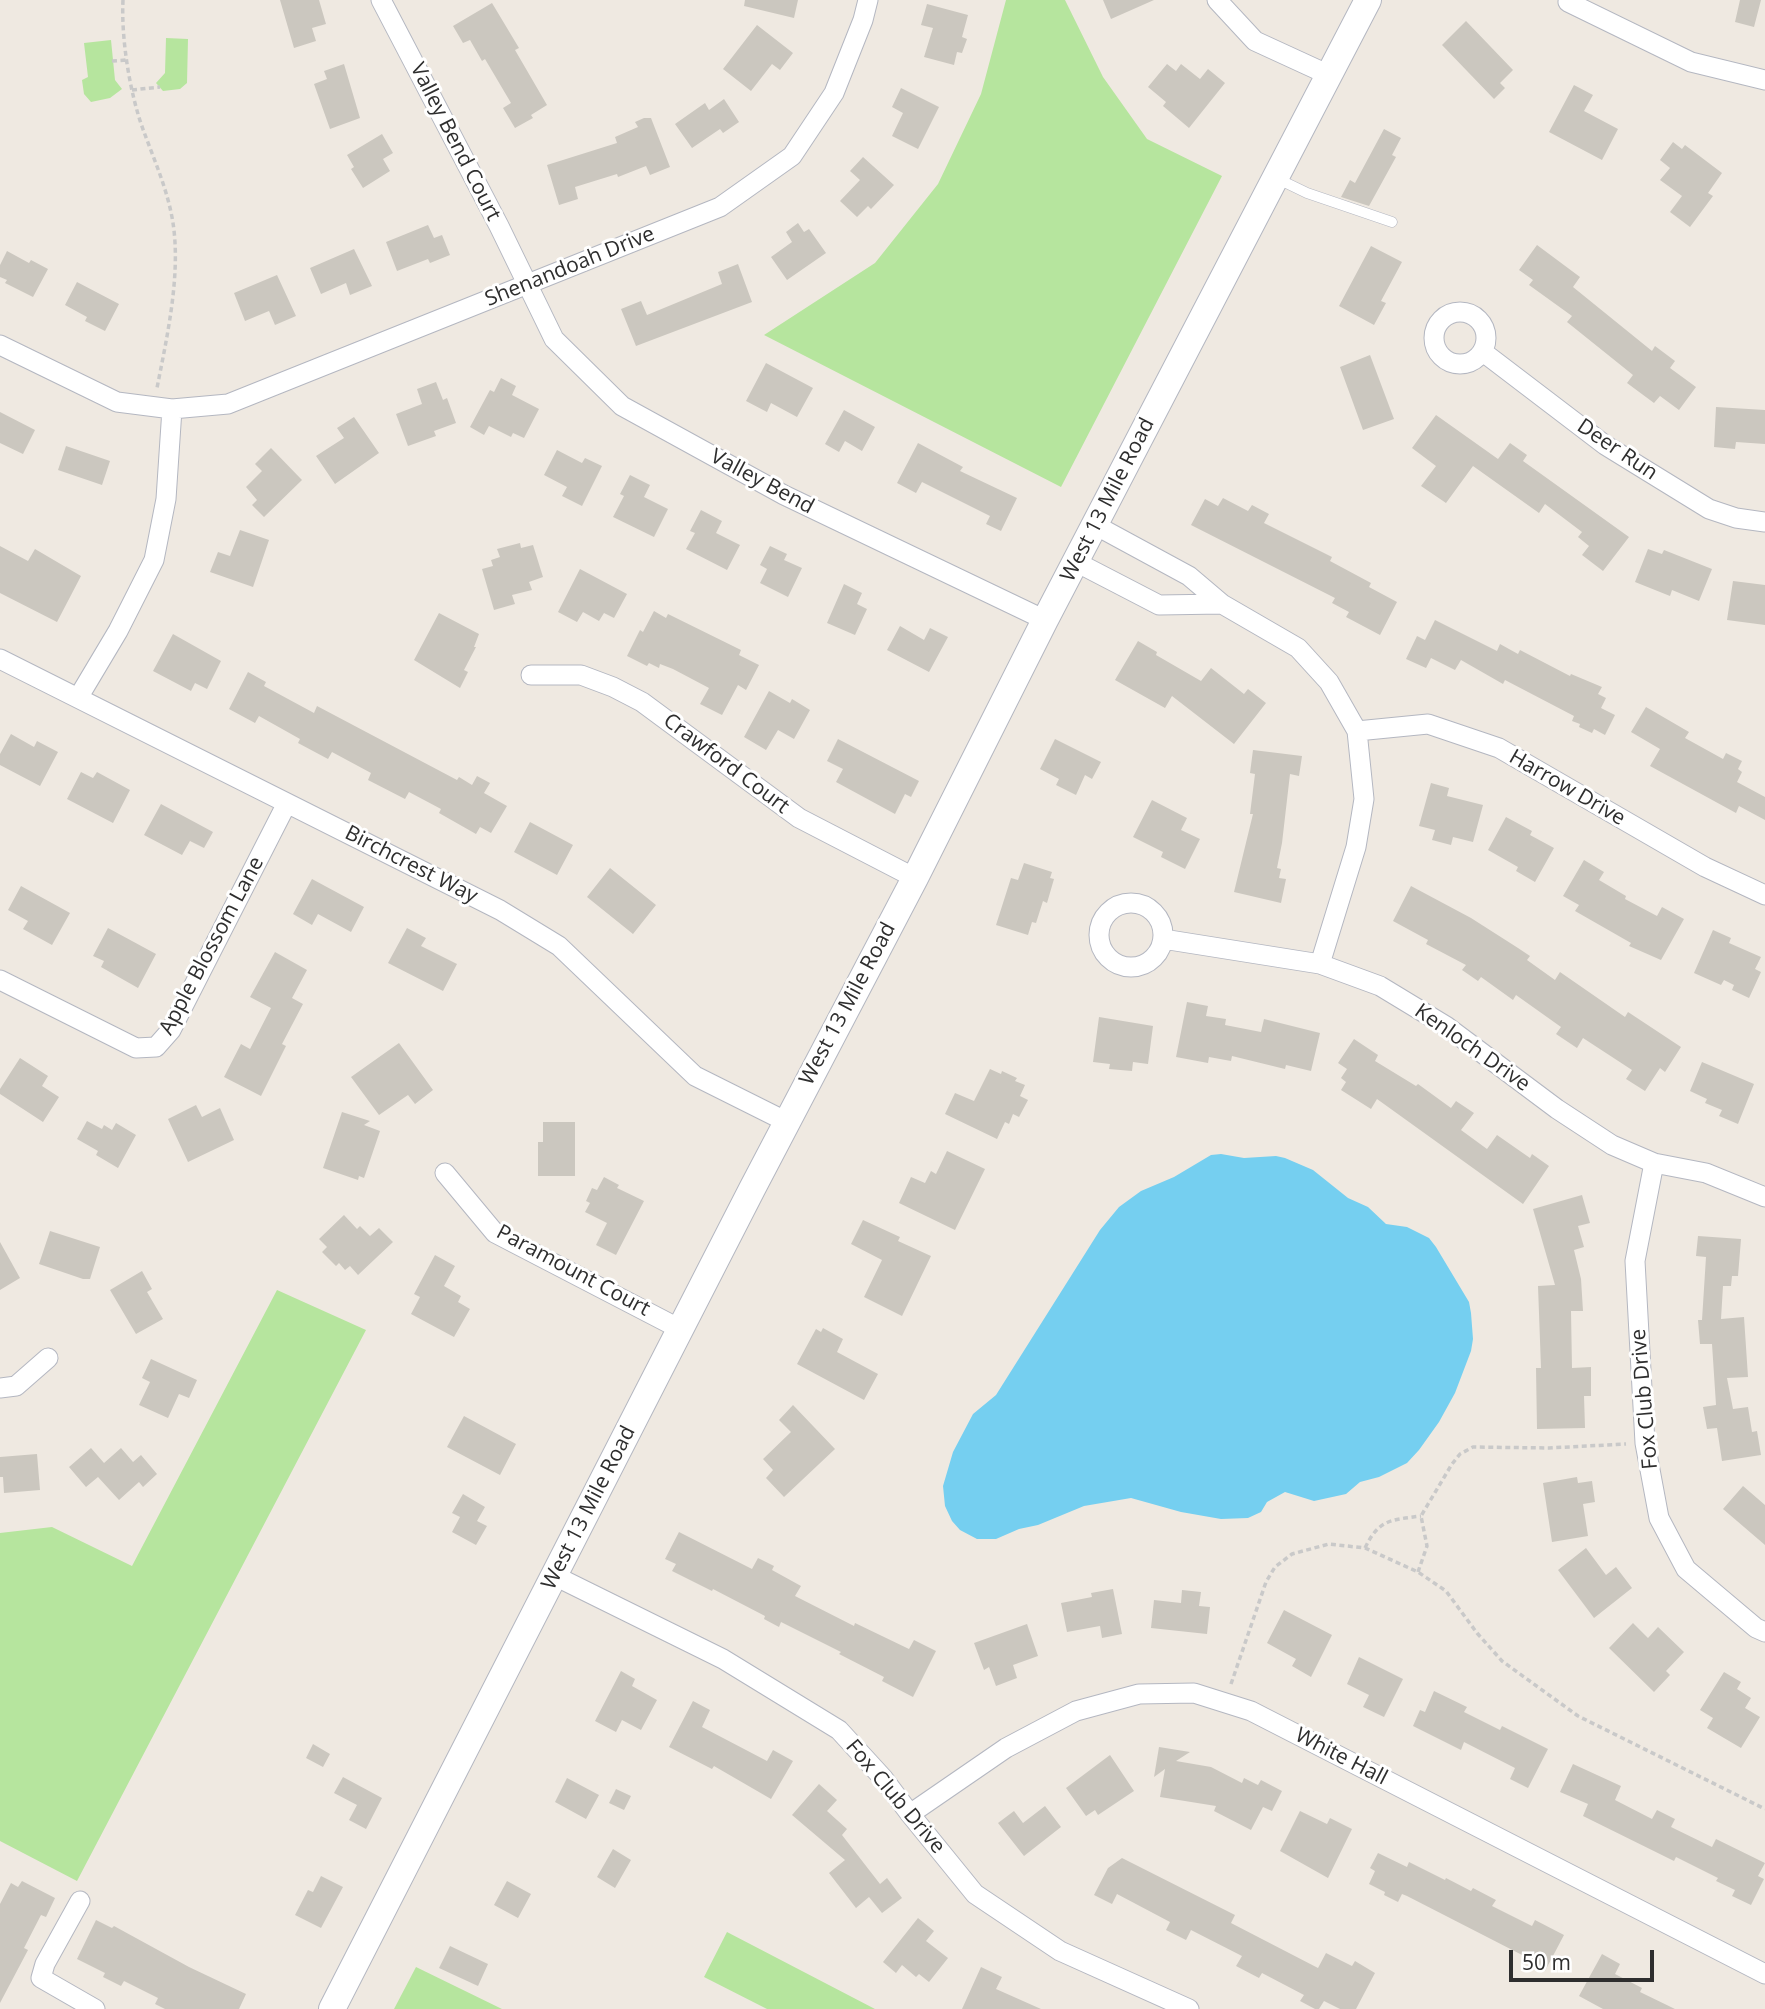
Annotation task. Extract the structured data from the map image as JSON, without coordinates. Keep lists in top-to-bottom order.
{
  "streets": {
    "street": [
      "Valley Bend Court",
      "Shenandoah Drive",
      "Deer Run",
      "Valley Bend",
      "West 13 Mile Road",
      "Crawford Court",
      "Harrow Drive",
      "Birchcrest Way",
      "Apple Blossom Lane",
      "Kenloch Drive",
      "Paramount Court",
      "Fox Club Drive",
      "White Hall"
    ]
  },
  "crossings": [
    ["Valley Bend Court", "Shenandoah Drive"],
    ["Valley Bend Court", "Valley Bend"],
    ["Shenandoah Drive", "Valley Bend"],
    ["Valley Bend", "West 13 Mile Road"],
    ["West 13 Mile Road", "Crawford Court"],
    ["West 13 Mile Road", "Birchcrest Way"],
    ["West 13 Mile Road", "Paramount Court"],
    ["West 13 Mile Road", "Fox Club Drive"],
    ["Birchcrest Way", "Apple Blossom Lane"],
    ["Kenloch Drive", "Fox Club Drive"],
    ["Fox Club Drive", "White Hall"]
  ],
  "scale_bar": "50 m"
}
